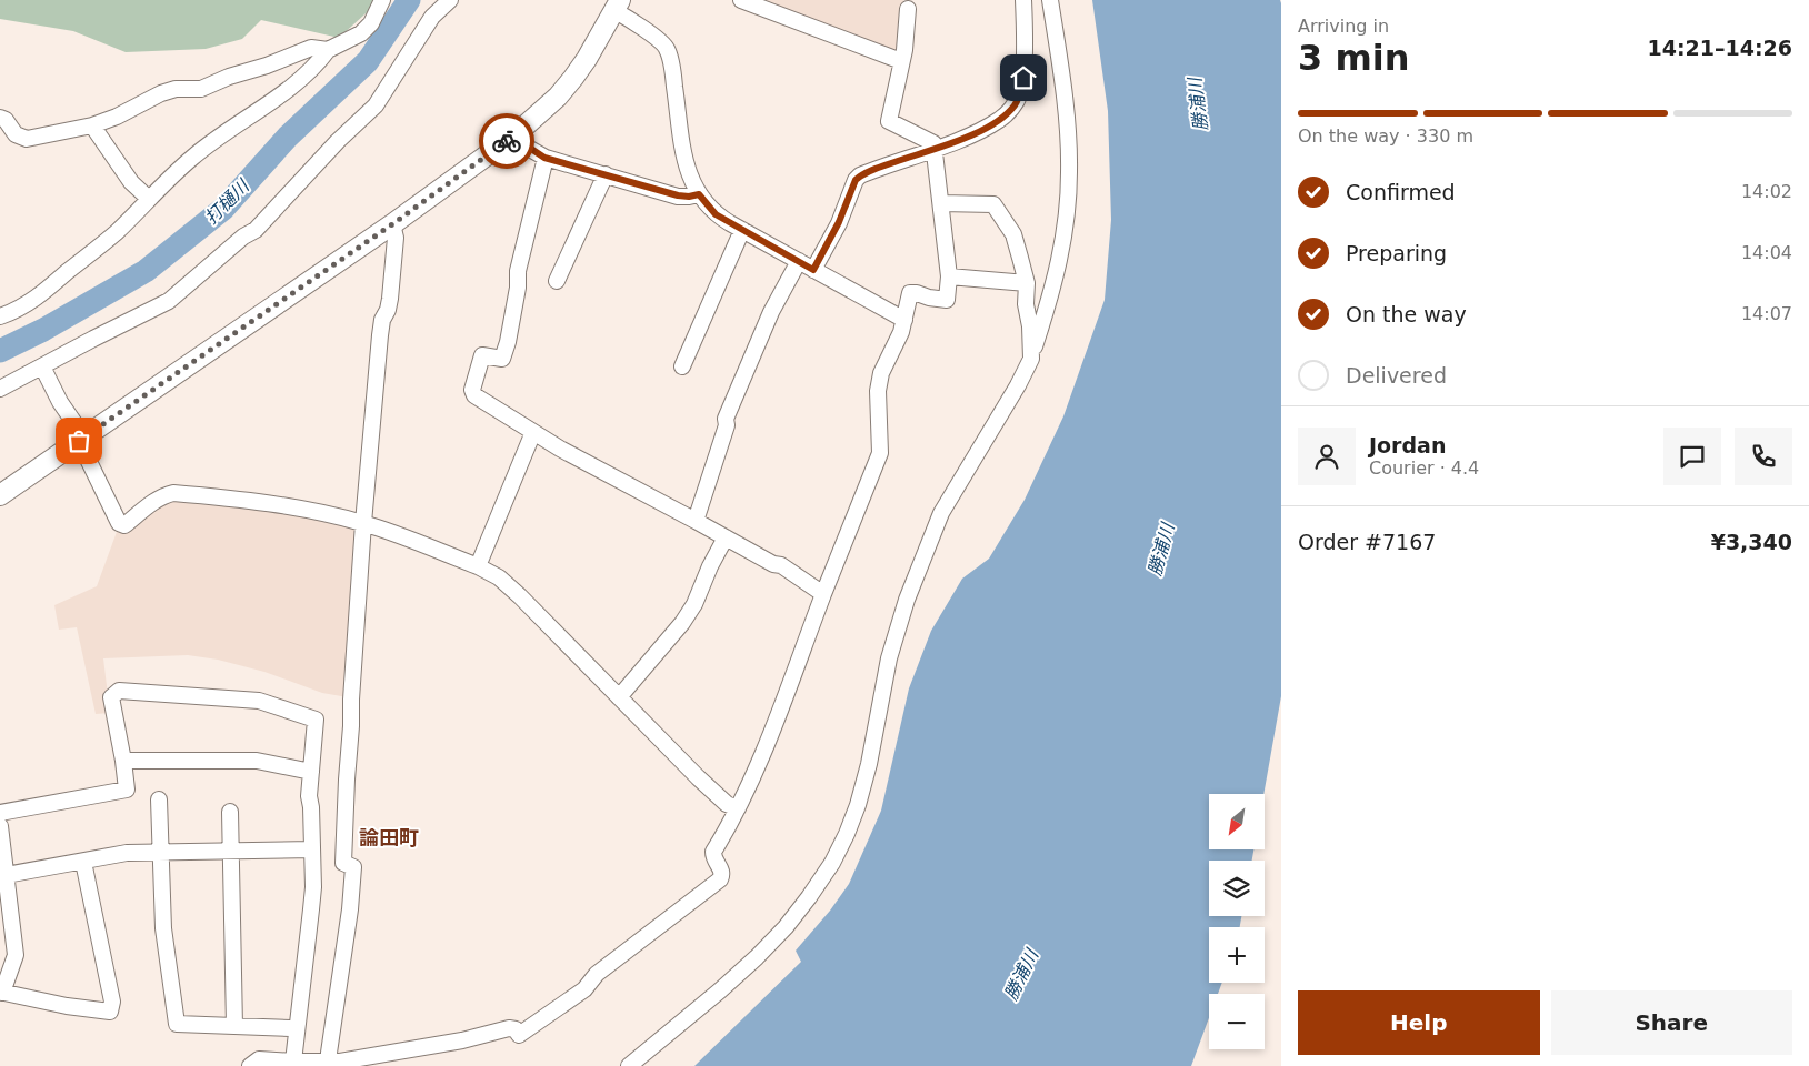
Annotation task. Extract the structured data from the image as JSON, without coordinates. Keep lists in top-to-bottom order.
{
  "districts": ["論田町"],
  "water": ["勝浦川", "打樋川"],
  "north": "bottom left",
  "page": {
    "heading": ["3 min", "Arriving in", "14:21–14:26"],
    "panel": [
      "Jordan",
      "Courier · 4.4",
      "Order #7167",
      "¥3,340"
    ],
    "bar": "On the way · 330 m",
    "list": [
      ["Confirmed", "14:02"],
      ["Preparing", "14:04"],
      ["On the way", "14:07"],
      "Delivered"
    ],
    "map_buttons": ["+", "−"],
    "buttons": ["Help", "Share"]
  }
}
